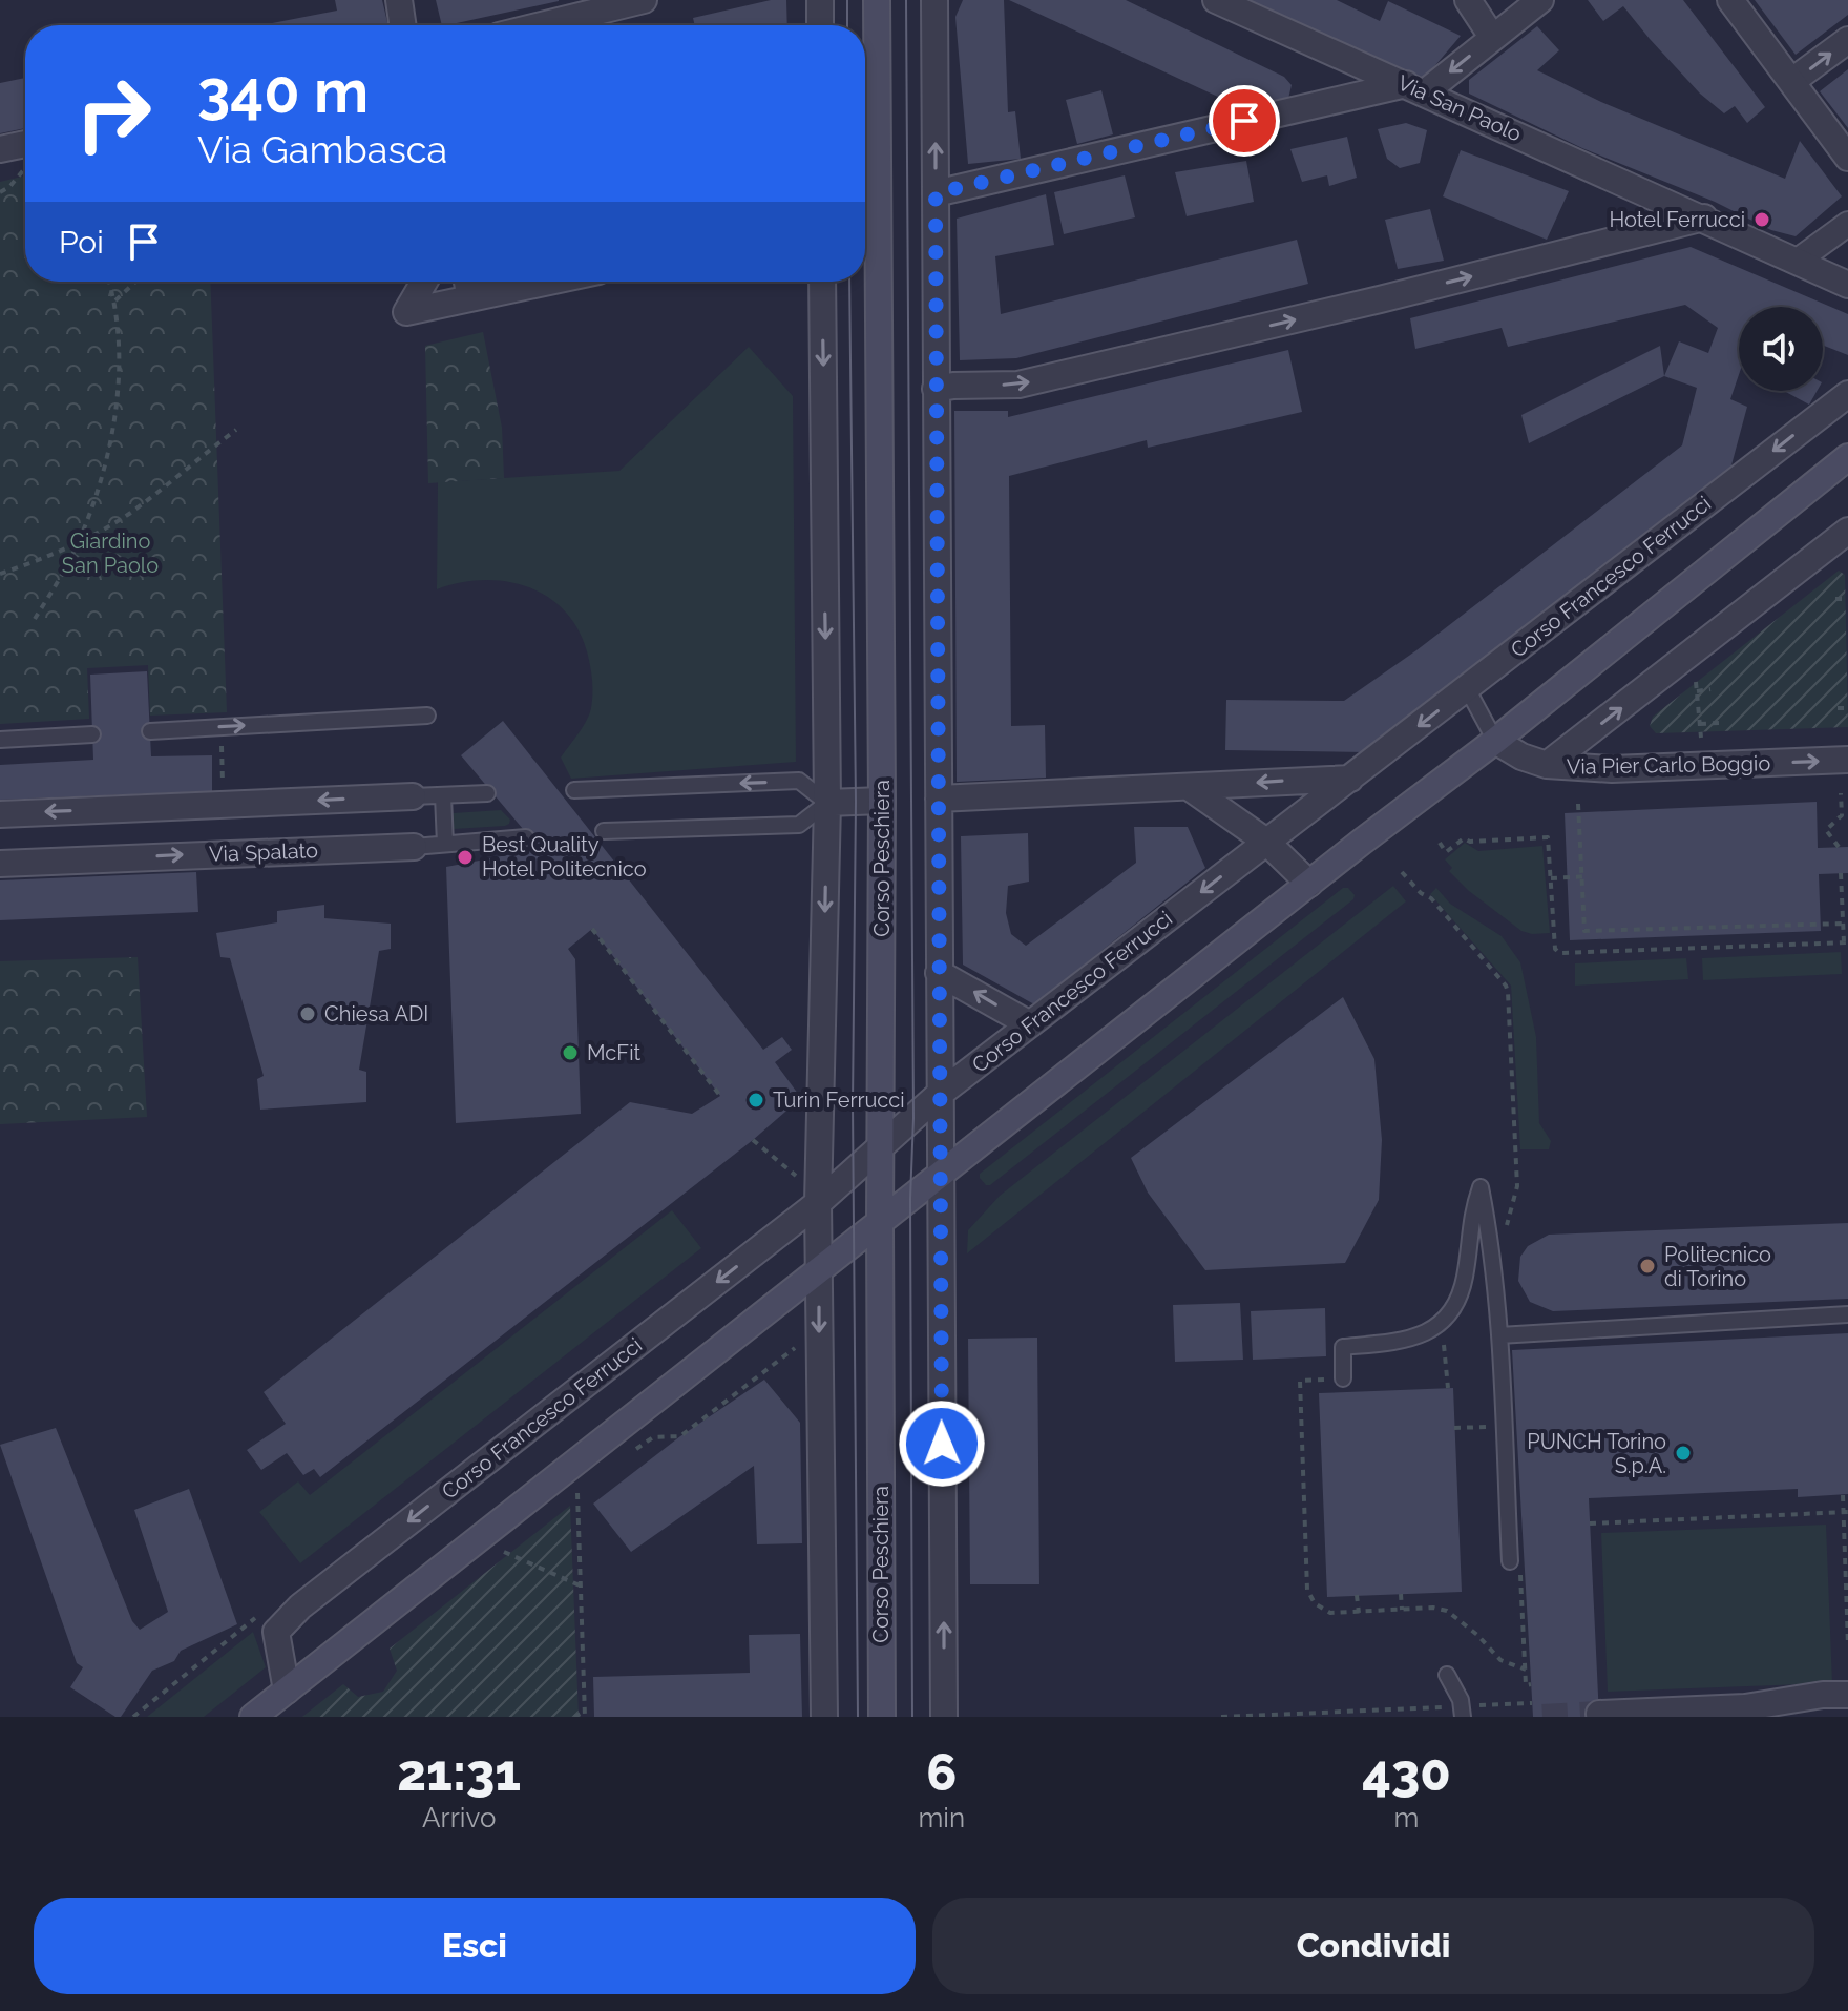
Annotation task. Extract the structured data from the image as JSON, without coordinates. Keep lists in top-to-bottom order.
{
  "streets": {
    "main road": ["Corso Peschiera"],
    "street": [
      "Via San Paolo",
      "Corso Francesco Ferrucci",
      "Via Pier Carlo Boggio",
      "Via Spalato"
    ]
  },
  "crossings": [
    ["Corso Francesco Ferrucci", "Corso Peschiera"]
  ],
  "one_way": ["Corso Francesco Ferrucci", "Via Pier Carlo Boggio"],
  "parks": ["Giardino San Paolo"],
  "places": [
    "Hotel Ferrucci",
    "Best Quality Hotel Politecnico",
    "Chiesa ADI",
    "McFit",
    "Turin Ferrucci",
    "Politecnico di Torino",
    "PUNCH Torino S.p.A."
  ],
  "page": {
    "turn": ["340 m", "Via Gambasca"],
    "then": "Poi",
    "eta": [
      "21:31",
      "Arrivo",
      "6",
      "min",
      "430",
      "m"
    ],
    "buttons": ["Esci", "Condividi"]
  }
}
